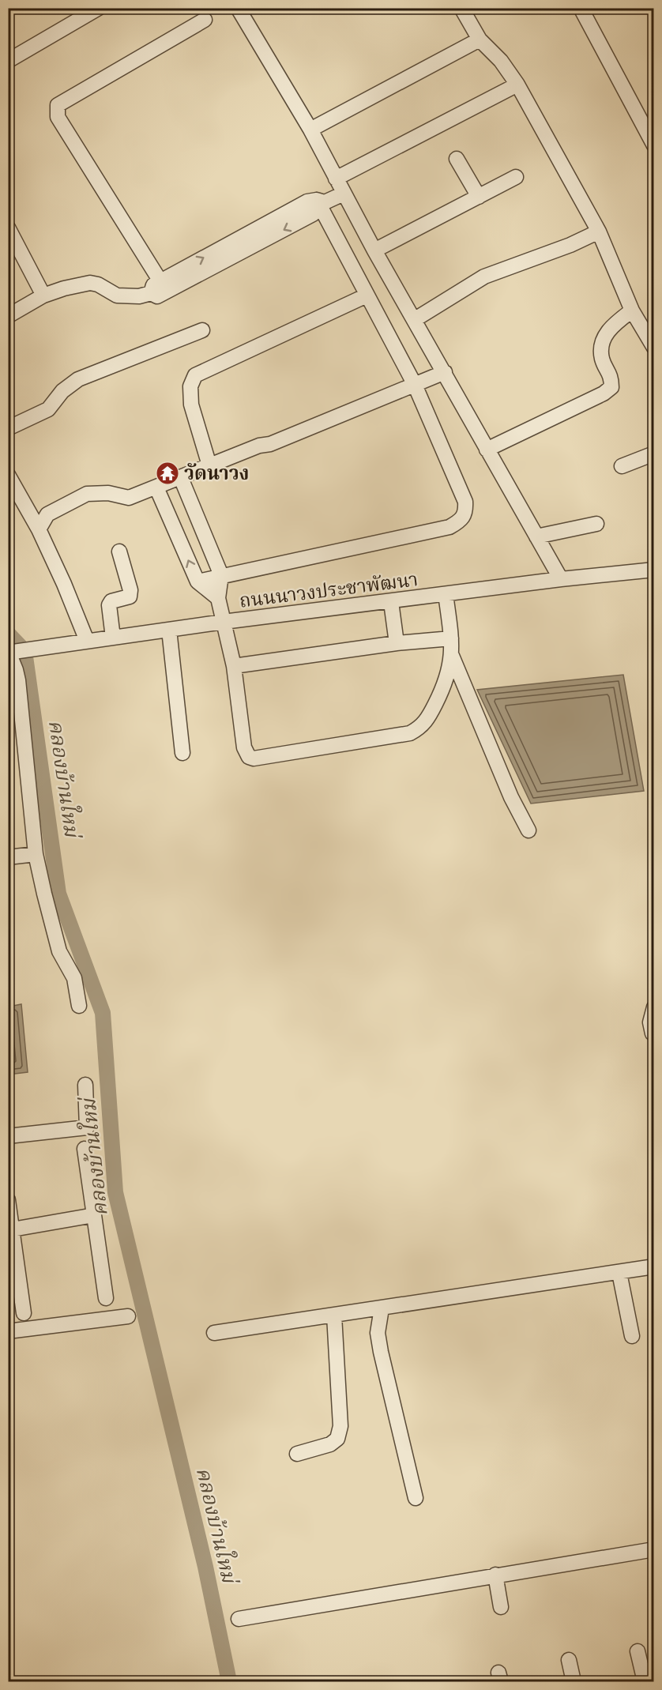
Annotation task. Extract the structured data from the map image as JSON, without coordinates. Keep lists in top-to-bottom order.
{
  "streets": {
    "street": ["ถนนนาวงประชาพัฒนา"]
  },
  "water": ["คลองบ้านใหม่"],
  "places": {
    "temple": ["วัดนาวง"]
  }
}
